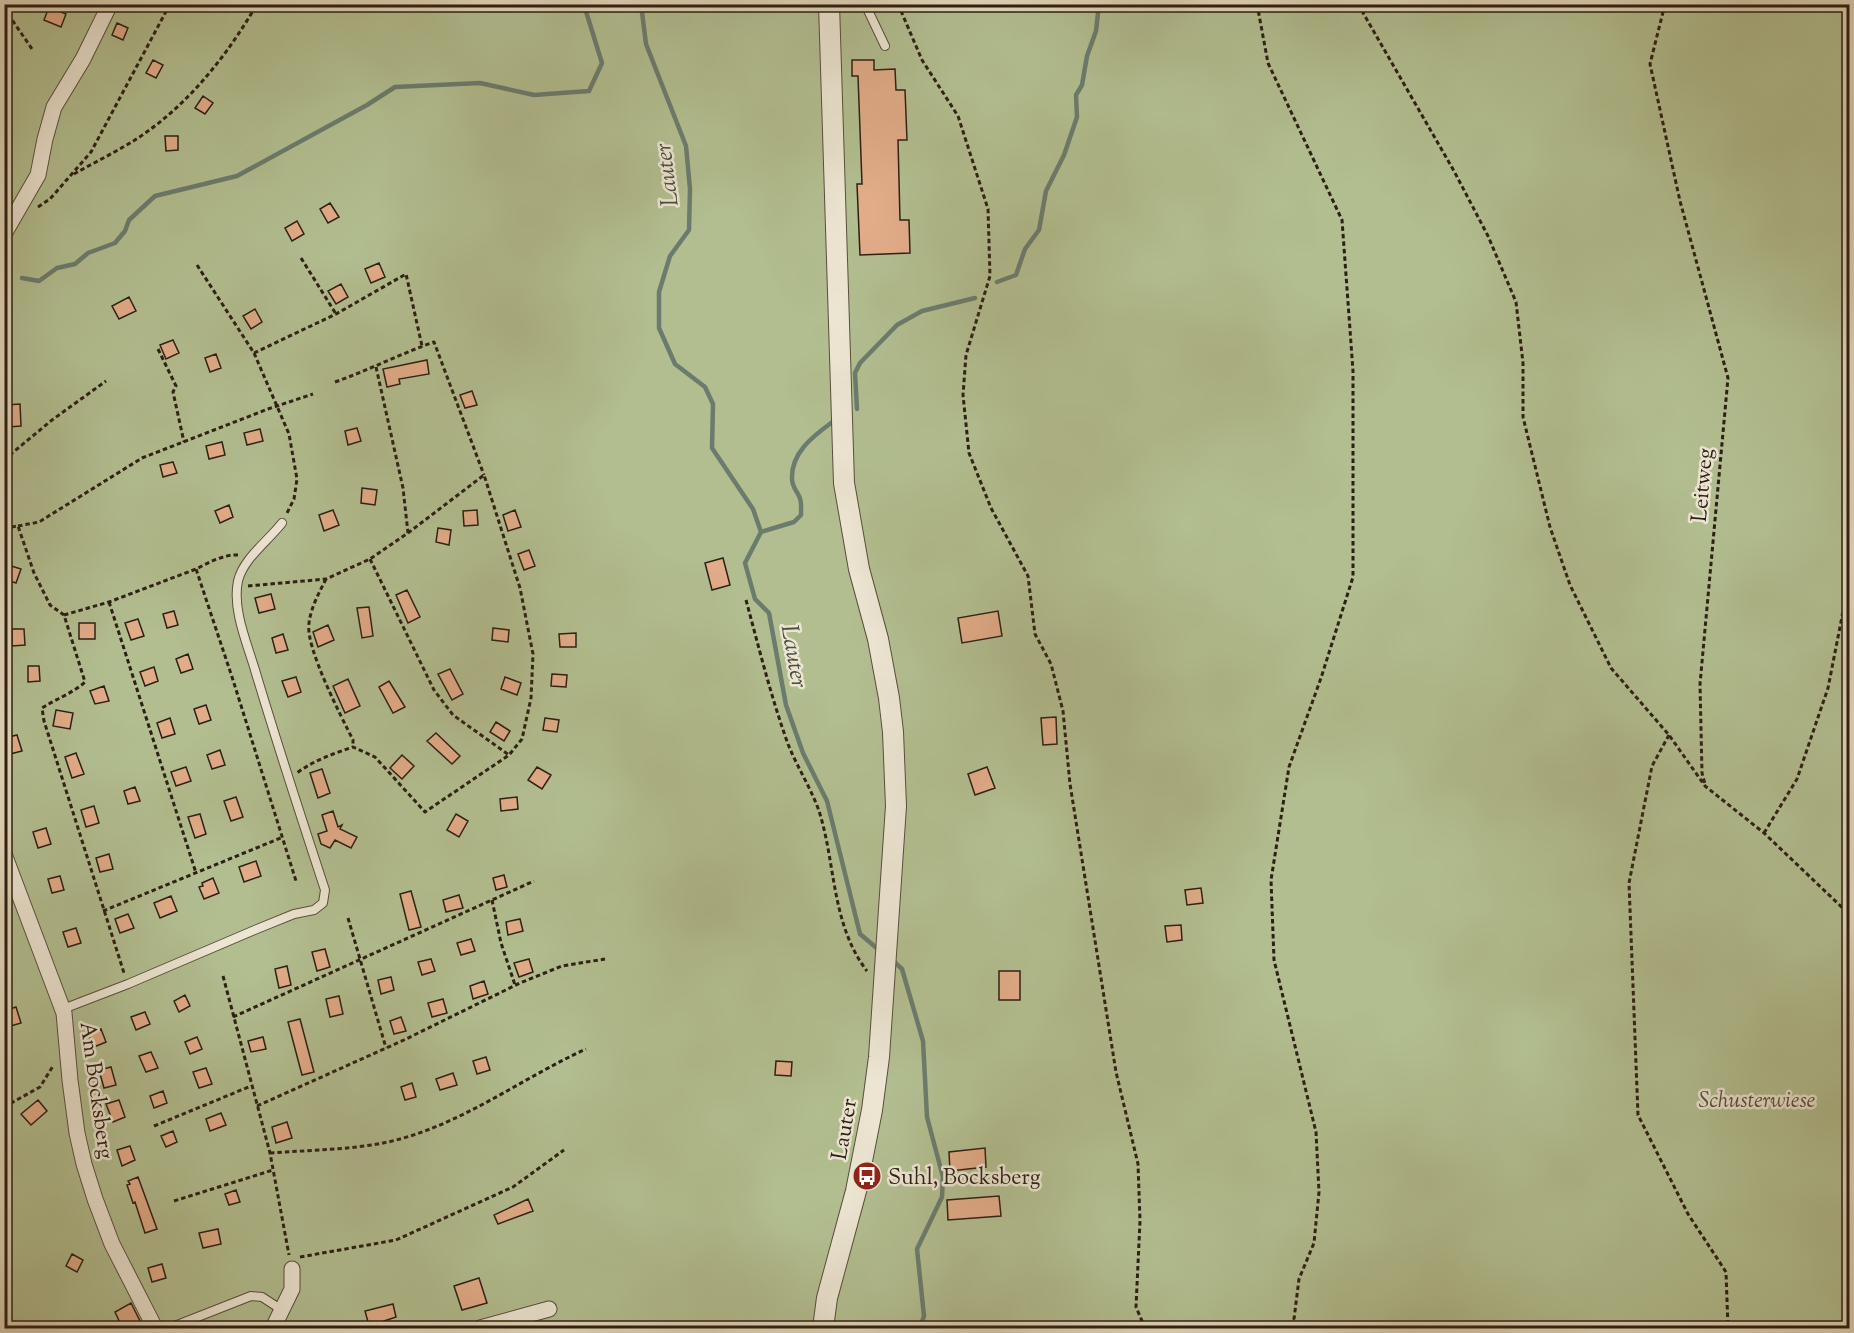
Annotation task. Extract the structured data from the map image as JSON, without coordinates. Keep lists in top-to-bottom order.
{
  "streets": {
    "street": ["Am Bocksberg", "Lauter"],
    "path": ["Leitweg"]
  },
  "water": ["Lauter"],
  "parks": ["Schusterwiese"],
  "places": {
    "bus stop": ["Suhl, Bocksberg"]
  }
}
